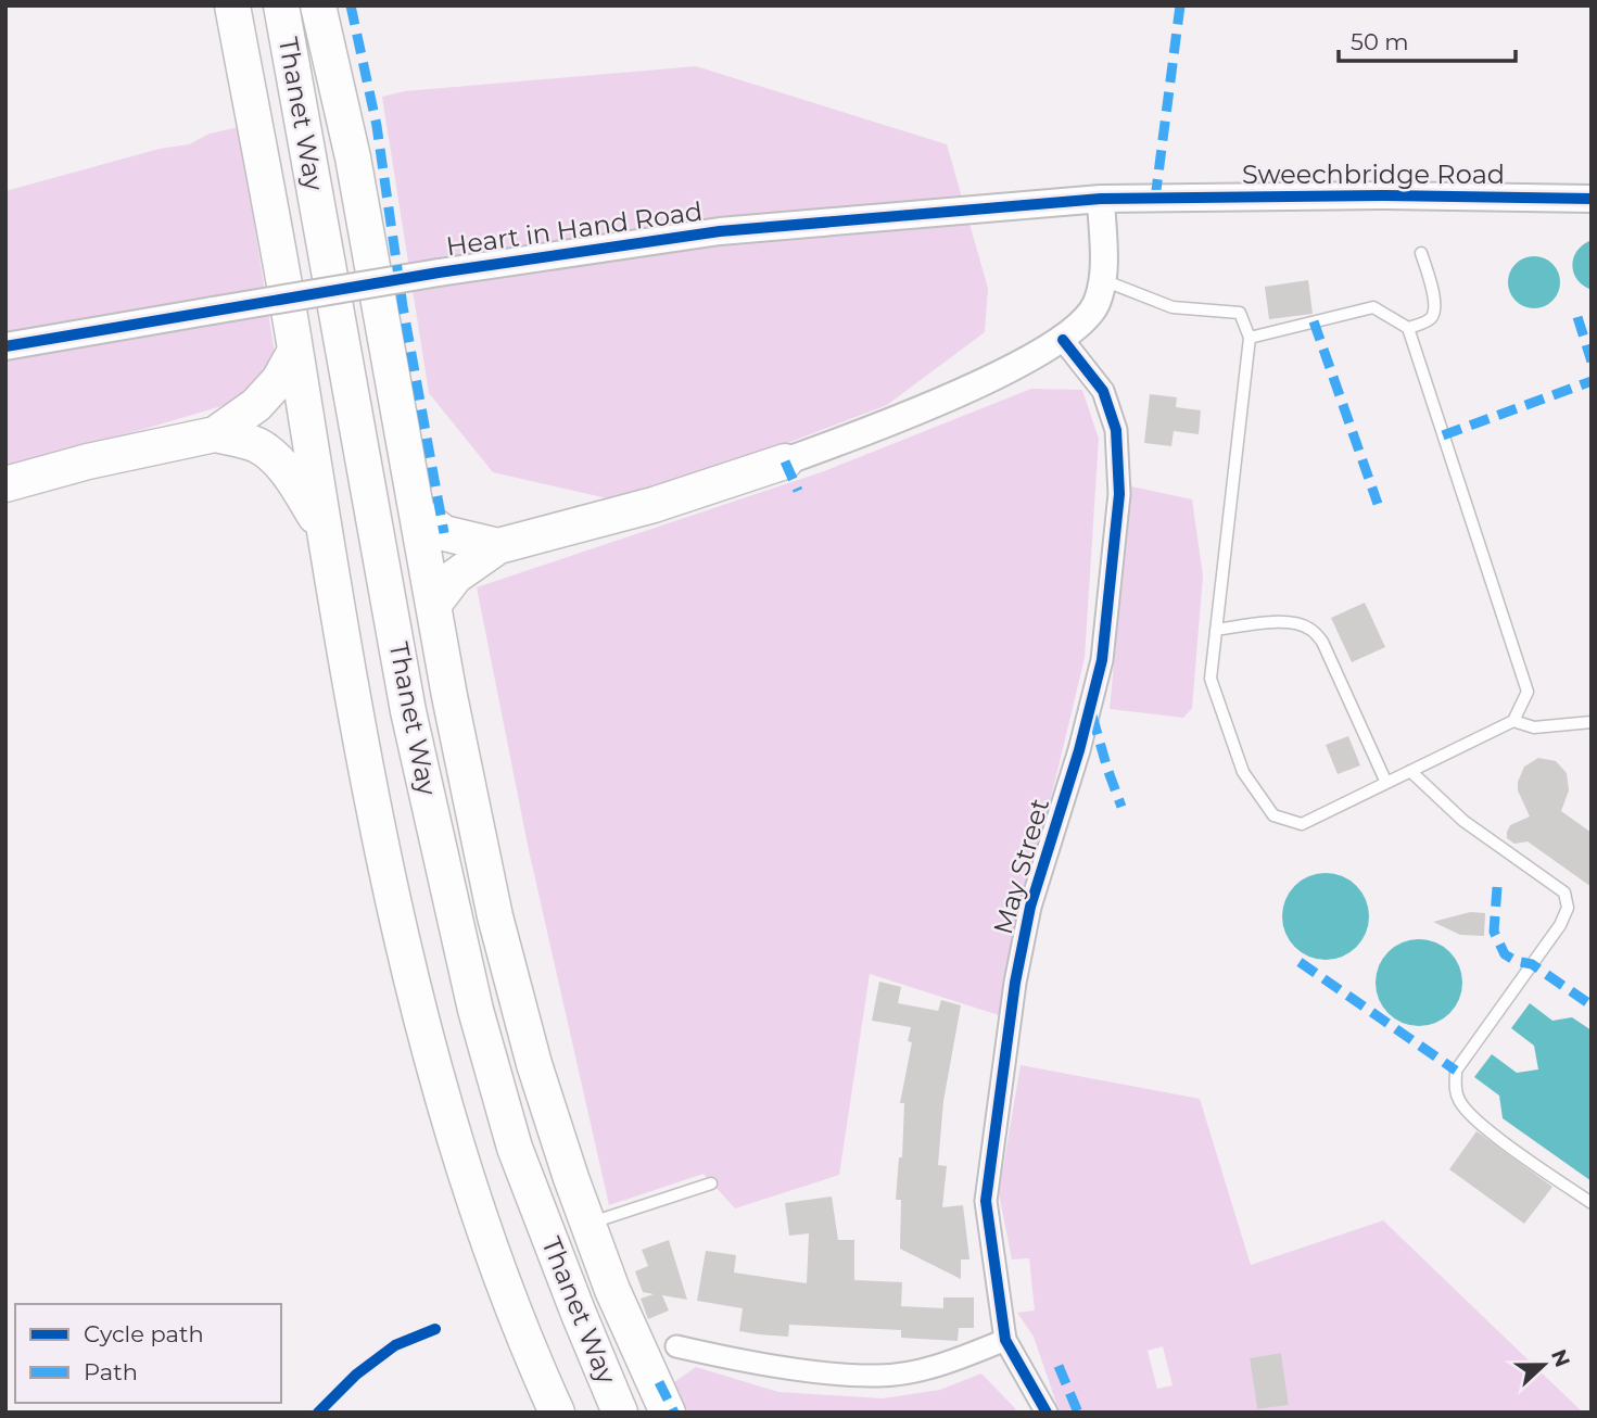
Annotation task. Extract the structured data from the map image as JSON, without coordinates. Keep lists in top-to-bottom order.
{
  "streets": {
    "highway": ["Thanet Way"],
    "street": ["Sweechbridge Road", "Heart in Hand Road", "May Street"]
  },
  "crossings": [
    ["Sweechbridge Road", "Heart in Hand Road"]
  ],
  "legend": ["Cycle path", "Path"],
  "scale_bar": "50 m",
  "north": "right"
}
